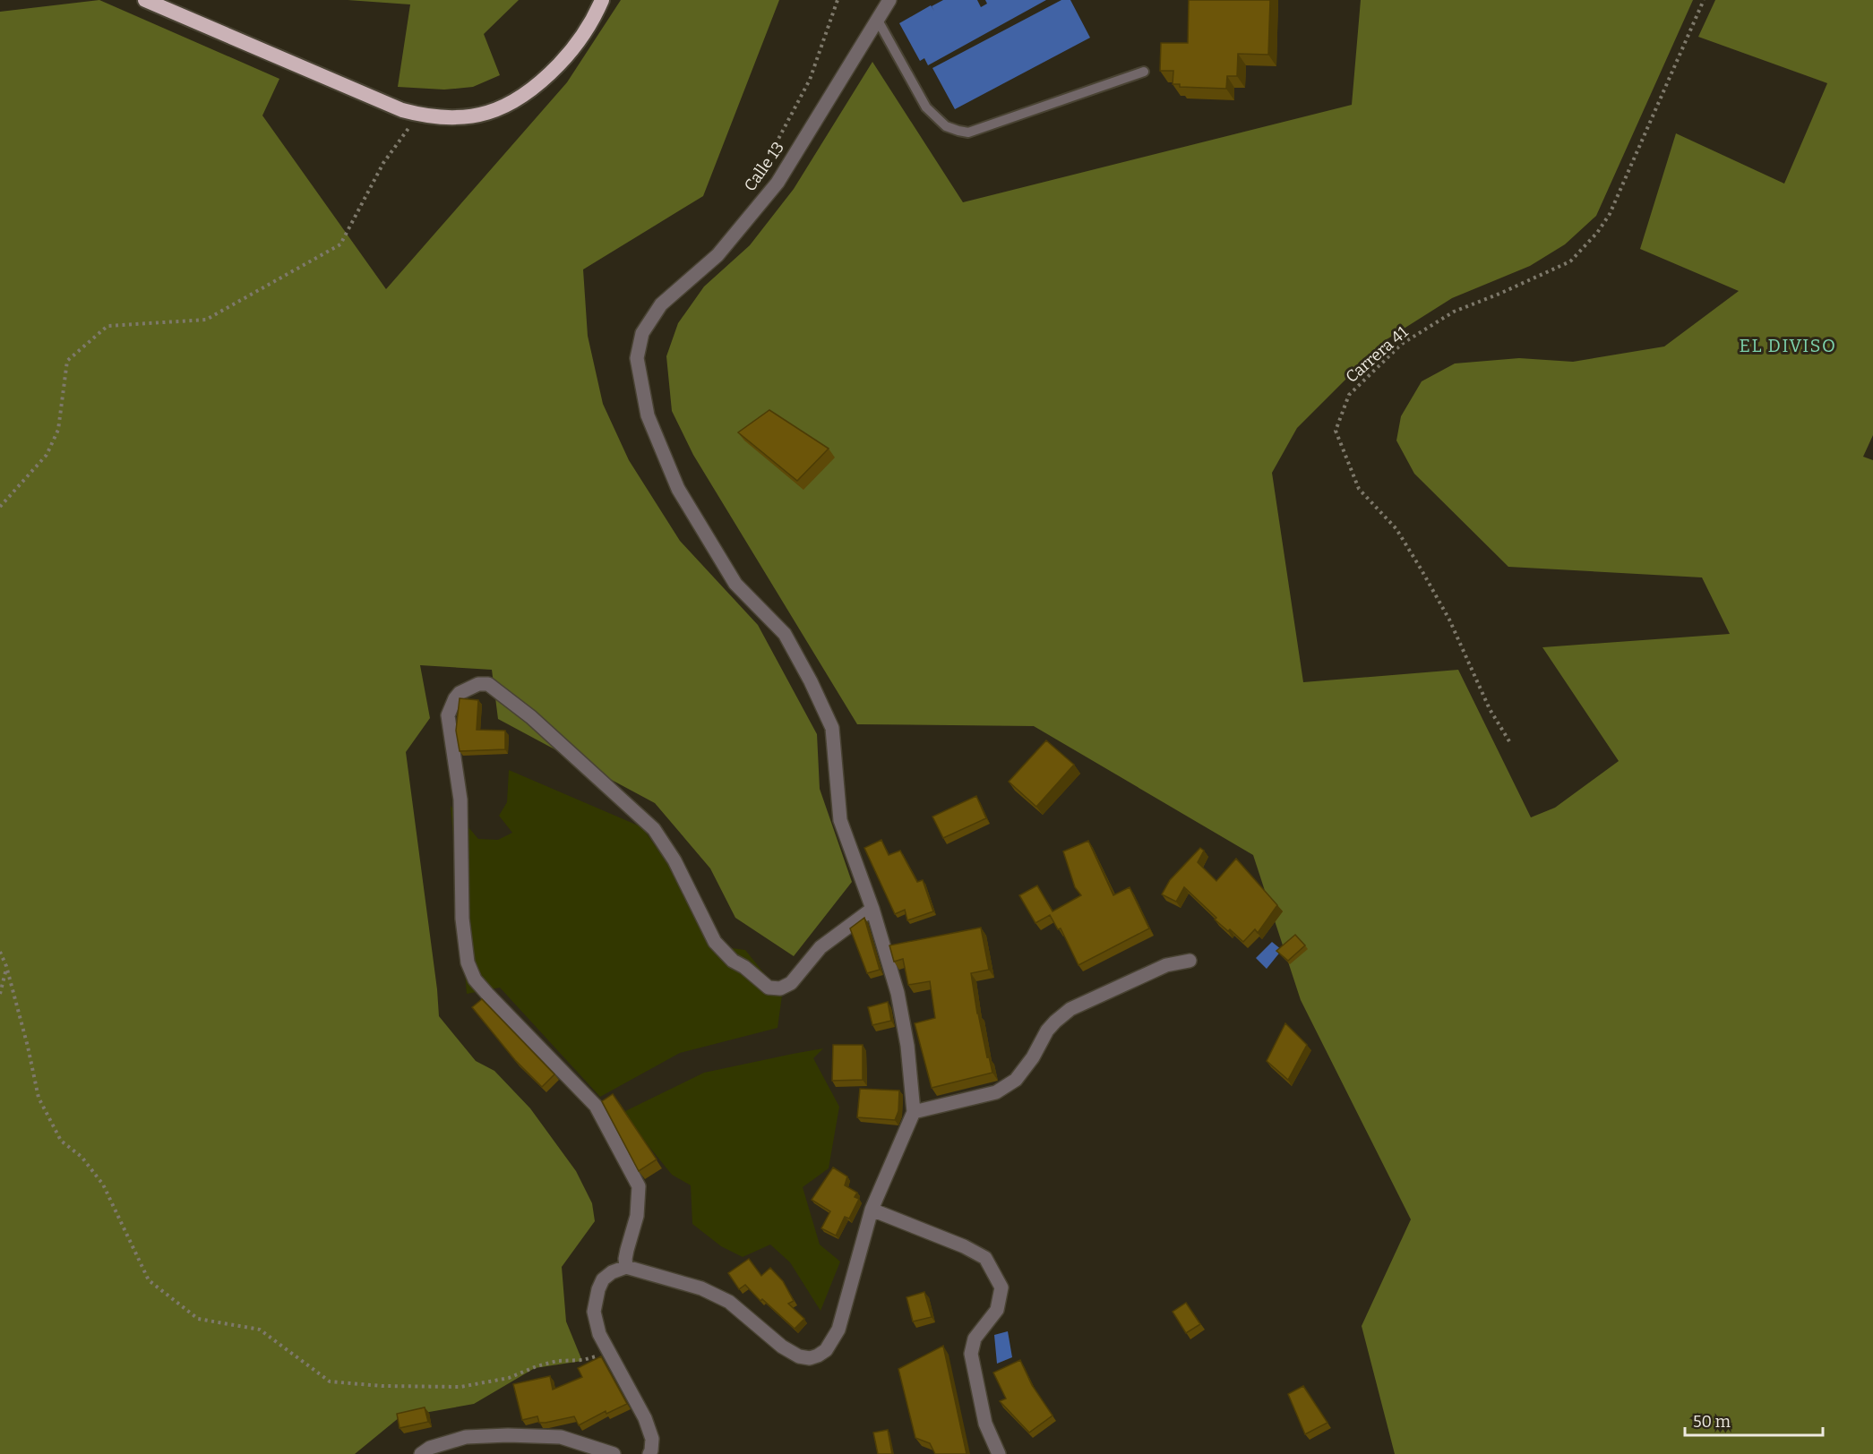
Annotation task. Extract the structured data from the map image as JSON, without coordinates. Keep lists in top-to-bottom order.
{
  "streets": {
    "street": ["Calle 13"],
    "path": ["Carrera 41"]
  },
  "districts": ["EL DIVISO"],
  "scale_bar": "50 m"
}
